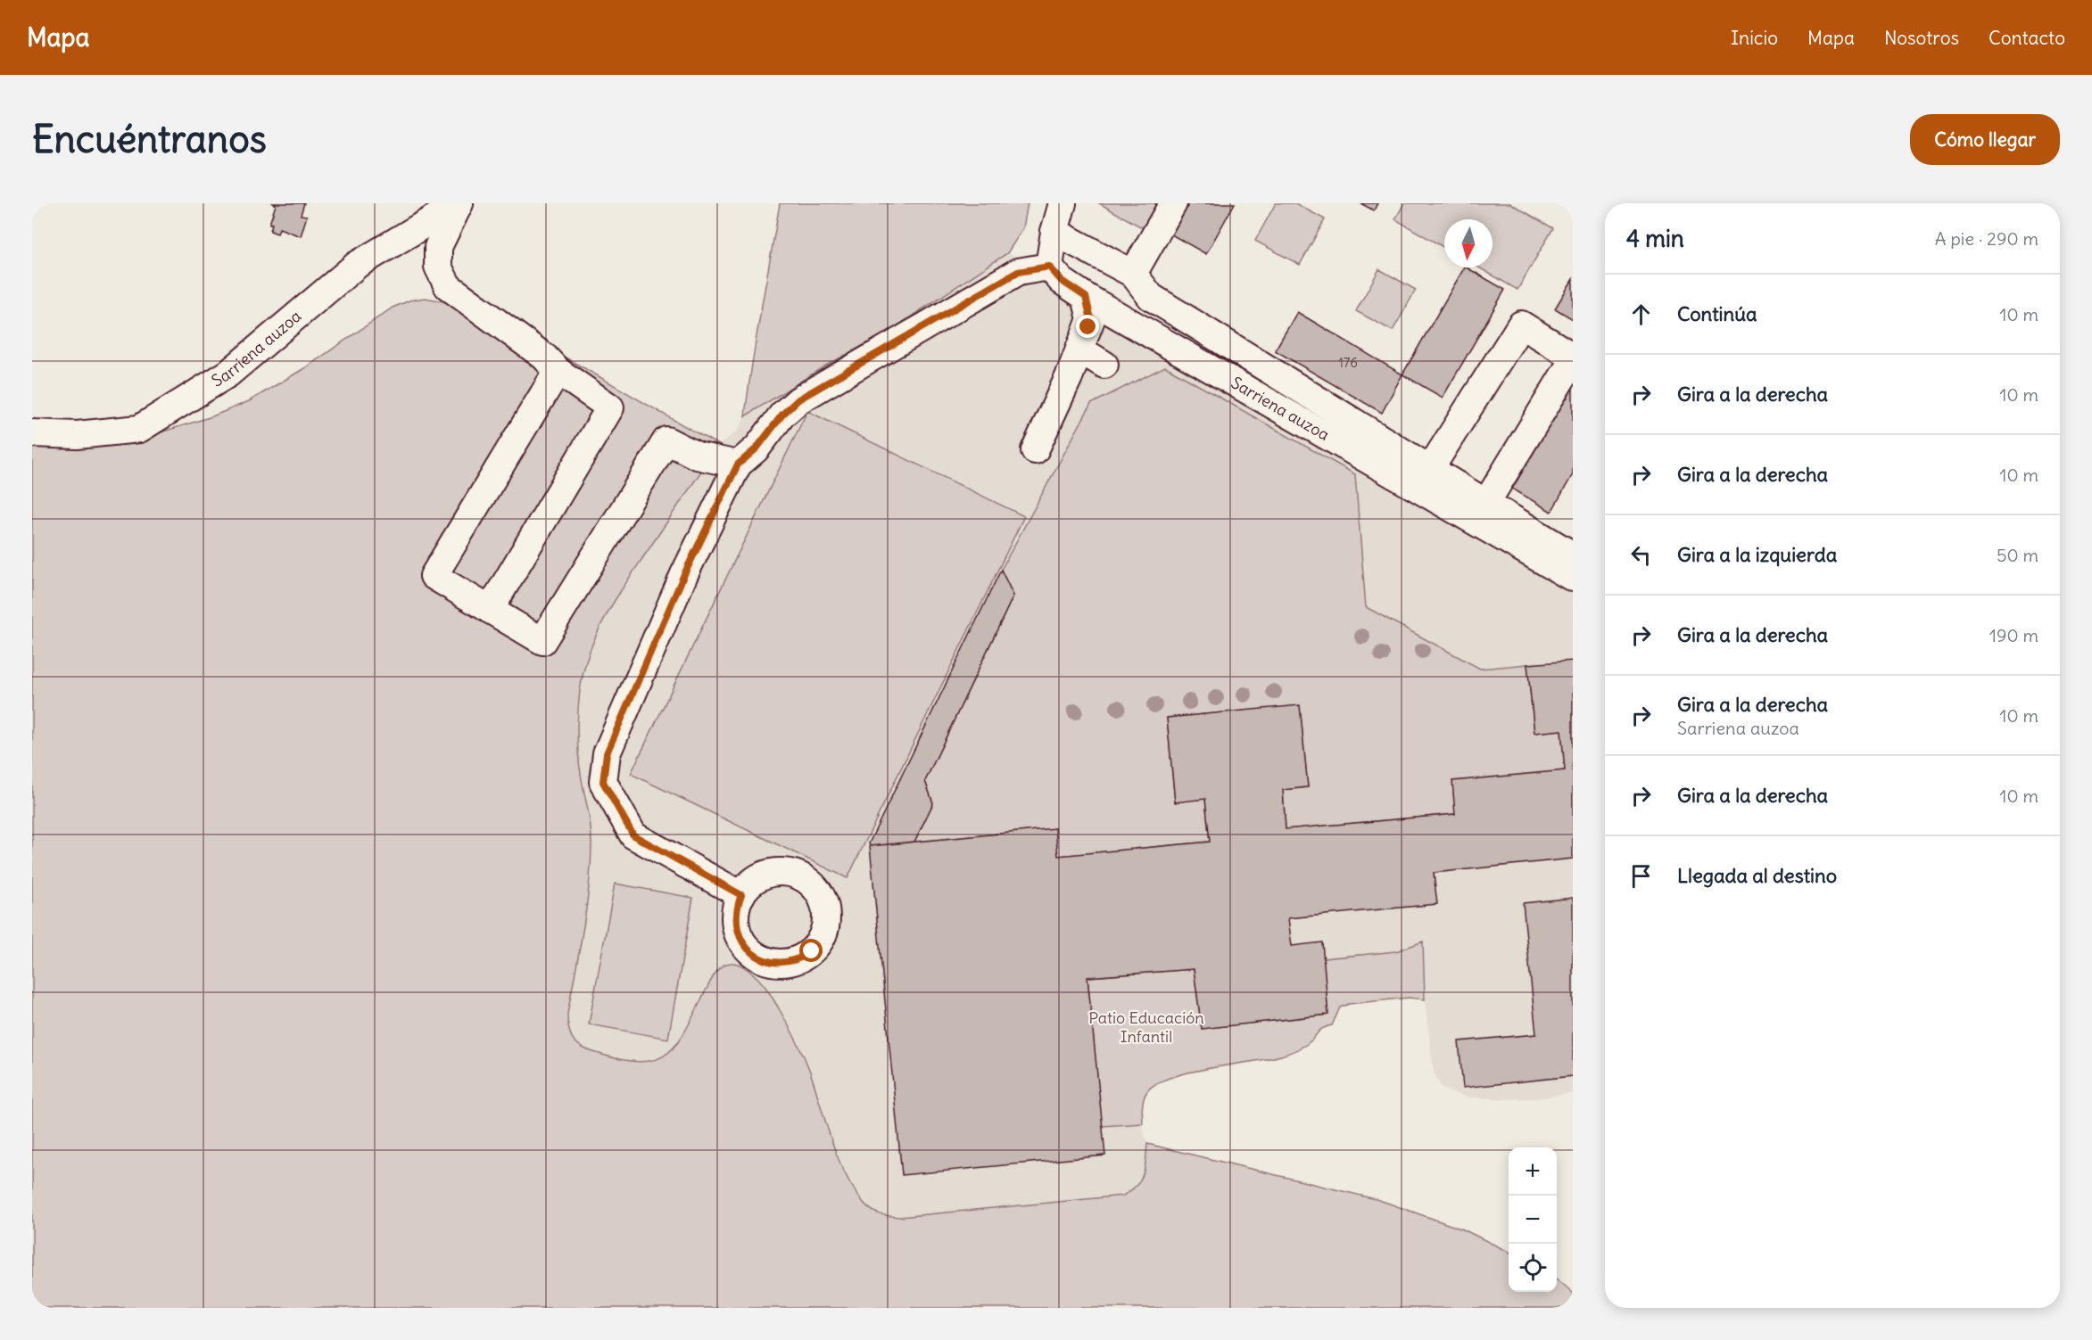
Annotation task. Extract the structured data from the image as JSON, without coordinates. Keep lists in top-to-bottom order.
{
  "streets": {
    "street": ["Sarriena auzoa"]
  },
  "parks": ["Patio Educación Infantil"],
  "house_numbers": ["176"],
  "north": "bottom",
  "page": {
    "header": "Mapa",
    "nav": [
      "Inicio",
      "Mapa",
      "Nosotros",
      "Contacto"
    ],
    "buttons": "Cómo llegar",
    "title": "Encuéntranos",
    "heading": ["4 min", "A pie · 290 m"],
    "list": [
      ["Continúa", "10 m"],
      ["Gira a la derecha", "10 m"],
      ["Gira a la derecha", "10 m"],
      ["Gira a la izquierda", "50 m"],
      ["Gira a la derecha", "190 m"],
      ["Gira a la derecha", "Sarriena auzoa", "10 m"],
      ["Gira a la derecha", "10 m"],
      "Llegada al destino"
    ],
    "map_buttons": ["+", "−"]
  }
}
